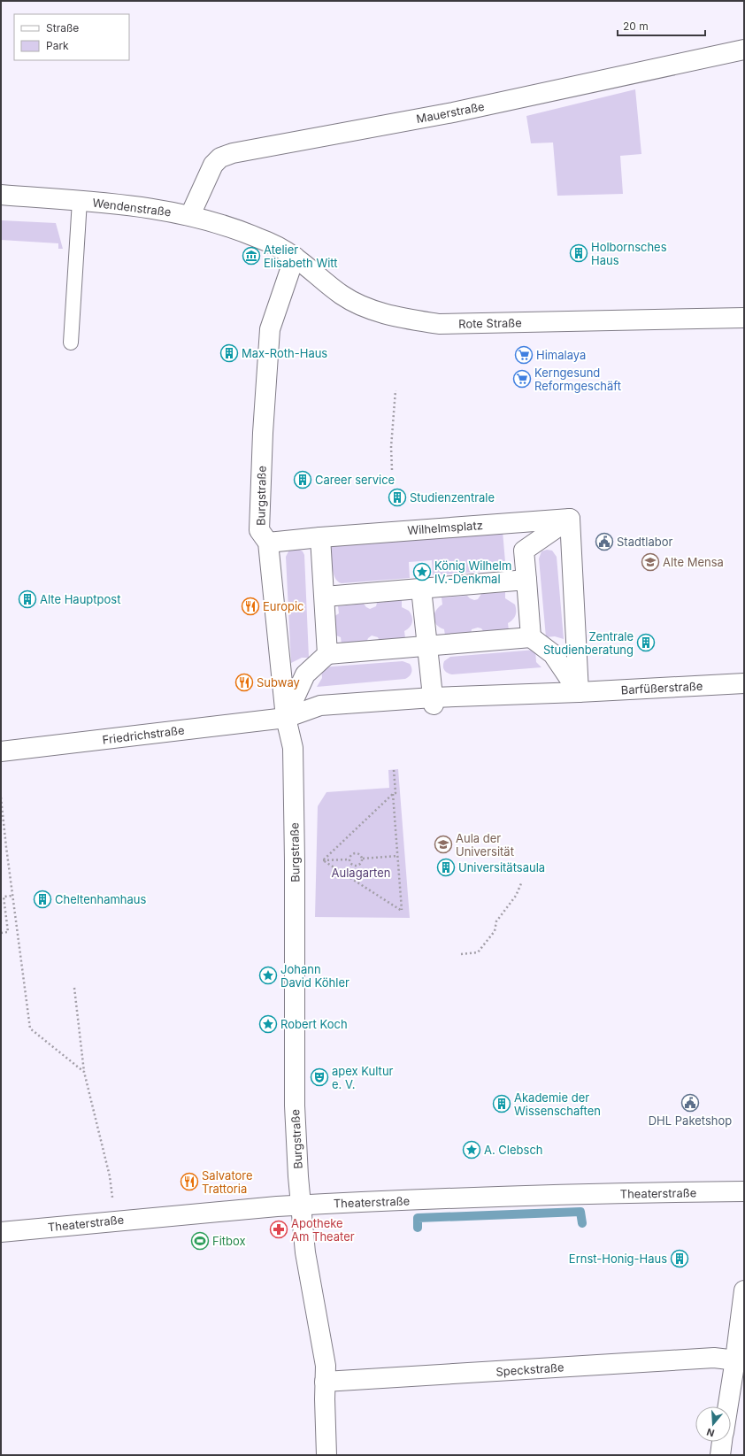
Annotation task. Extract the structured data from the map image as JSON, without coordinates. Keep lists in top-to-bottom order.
{
  "streets": {
    "street": [
      "Mauerstraße",
      "Wendenstraße",
      "Rote Straße",
      "Burgstraße",
      "Wilhelmsplatz",
      "Barfüßerstraße",
      "Friedrichstraße",
      "Theaterstraße",
      "Speckstraße"
    ]
  },
  "crossings": [
    ["Mauerstraße", "Wendenstraße"],
    ["Wendenstraße", "Rote Straße"],
    ["Rote Straße", "Burgstraße"],
    ["Burgstraße", "Wilhelmsplatz"],
    ["Burgstraße", "Friedrichstraße"],
    ["Burgstraße", "Theaterstraße"],
    ["Burgstraße", "Speckstraße"]
  ],
  "parks": ["Aulagarten"],
  "places": {
    "building": [
      "Holbornsches Haus",
      "Max-Roth-Haus",
      "Career service",
      "Studienzentrale",
      "Alte Hauptpost",
      "Zentrale Studienberatung",
      "Universitätsaula",
      "Cheltenhamhaus",
      "Akademie der Wissenschaften",
      "Ernst-Honig-Haus"
    ],
    "museum": ["Atelier Elisabeth Witt"],
    "supermarket": ["Himalaya", "Kerngesund Reformgeschäft"],
    "public building": ["Stadtlabor", "DHL Paketshop"],
    "school or university": ["Alte Mensa", "Aula der Universität"],
    "place": [
      "König Wilhelm IV.-Denkmal",
      "Johann David Köhler",
      "Robert Koch",
      "A. Clebsch"
    ],
    "restaurant": ["Europic", "Subway", "Salvatore Trattoria"],
    "theatre": ["apex Kultur e. V."],
    "pharmacy": ["Apotheke Am Theater"],
    "sports": ["Fitbox"]
  },
  "legend": ["Straße", "Park"],
  "scale_bar": "20 m",
  "north": "bottom"
}
